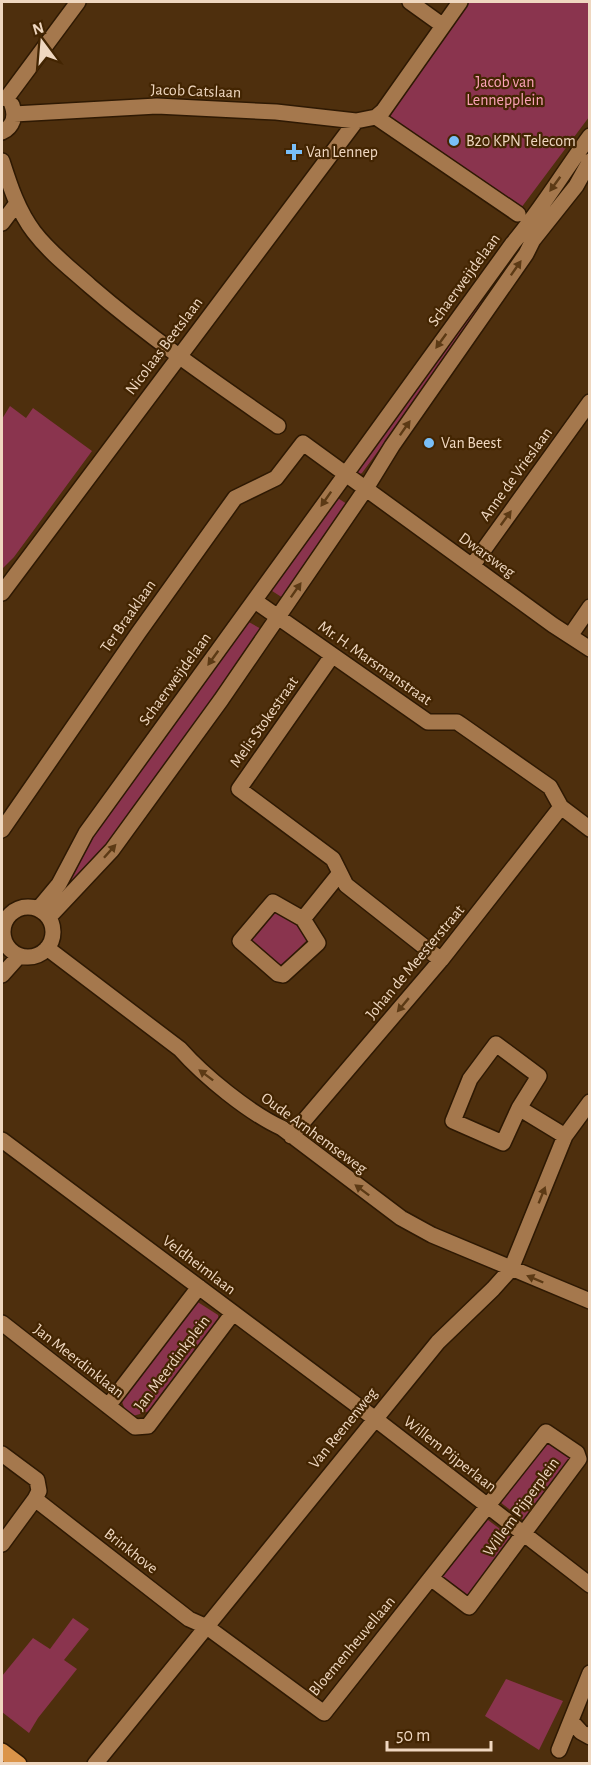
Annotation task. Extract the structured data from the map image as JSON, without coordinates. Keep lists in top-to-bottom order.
{
  "streets": {
    "street": [
      "Jacob Catslaan",
      "Schaerweijdelaan",
      "Nicolaas Beetslaan",
      "Anne de Vrieslaan",
      "Dwarsweg",
      "Ter Braaklaan",
      "Mr. H. Marsmanstraat",
      "Melis Stokestraat",
      "Johan de Meesterstraat",
      "Oude Arnhemseweg",
      "Veldheimlaan",
      "Jan Meerdinklaan",
      "Jan Meerdinkplein",
      "Van Reenenweg",
      "Willem Pijperlaan",
      "Willem Pijperplein",
      "Brinkhove",
      "Bloemenheuvellaan"
    ]
  },
  "crossings": [
    ["Jacob Catslaan", "Nicolaas Beetslaan"],
    ["Schaerweijdelaan", "Ter Braaklaan"],
    ["Schaerweijdelaan", "Mr. H. Marsmanstraat"],
    ["Schaerweijdelaan", "Oude Arnhemseweg"],
    ["Anne de Vrieslaan", "Dwarsweg"],
    ["Mr. H. Marsmanstraat", "Melis Stokestraat"],
    ["Mr. H. Marsmanstraat", "Johan de Meesterstraat"],
    ["Melis Stokestraat", "Johan de Meesterstraat"],
    ["Johan de Meesterstraat", "Oude Arnhemseweg"],
    ["Oude Arnhemseweg", "Van Reenenweg"],
    ["Veldheimlaan", "Jan Meerdinkplein"],
    ["Veldheimlaan", "Van Reenenweg"],
    ["Veldheimlaan", "Willem Pijperlaan"],
    ["Jan Meerdinklaan", "Jan Meerdinkplein"],
    ["Van Reenenweg", "Willem Pijperlaan"],
    ["Van Reenenweg", "Brinkhove"],
    ["Van Reenenweg", "Bloemenheuvellaan"],
    ["Willem Pijperlaan", "Willem Pijperplein"],
    ["Willem Pijperplein", "Bloemenheuvellaan"],
    ["Brinkhove", "Bloemenheuvellaan"]
  ],
  "one_way": ["Johan de Meesterstraat", "Oude Arnhemseweg"],
  "parks": ["Jacob van Lennepplein"],
  "places": {
    "other": ["B20 KPN Telecom", "Van Beest"],
    "health": ["Van Lennep"]
  },
  "scale_bar": "50 m",
  "north": "top"
}
